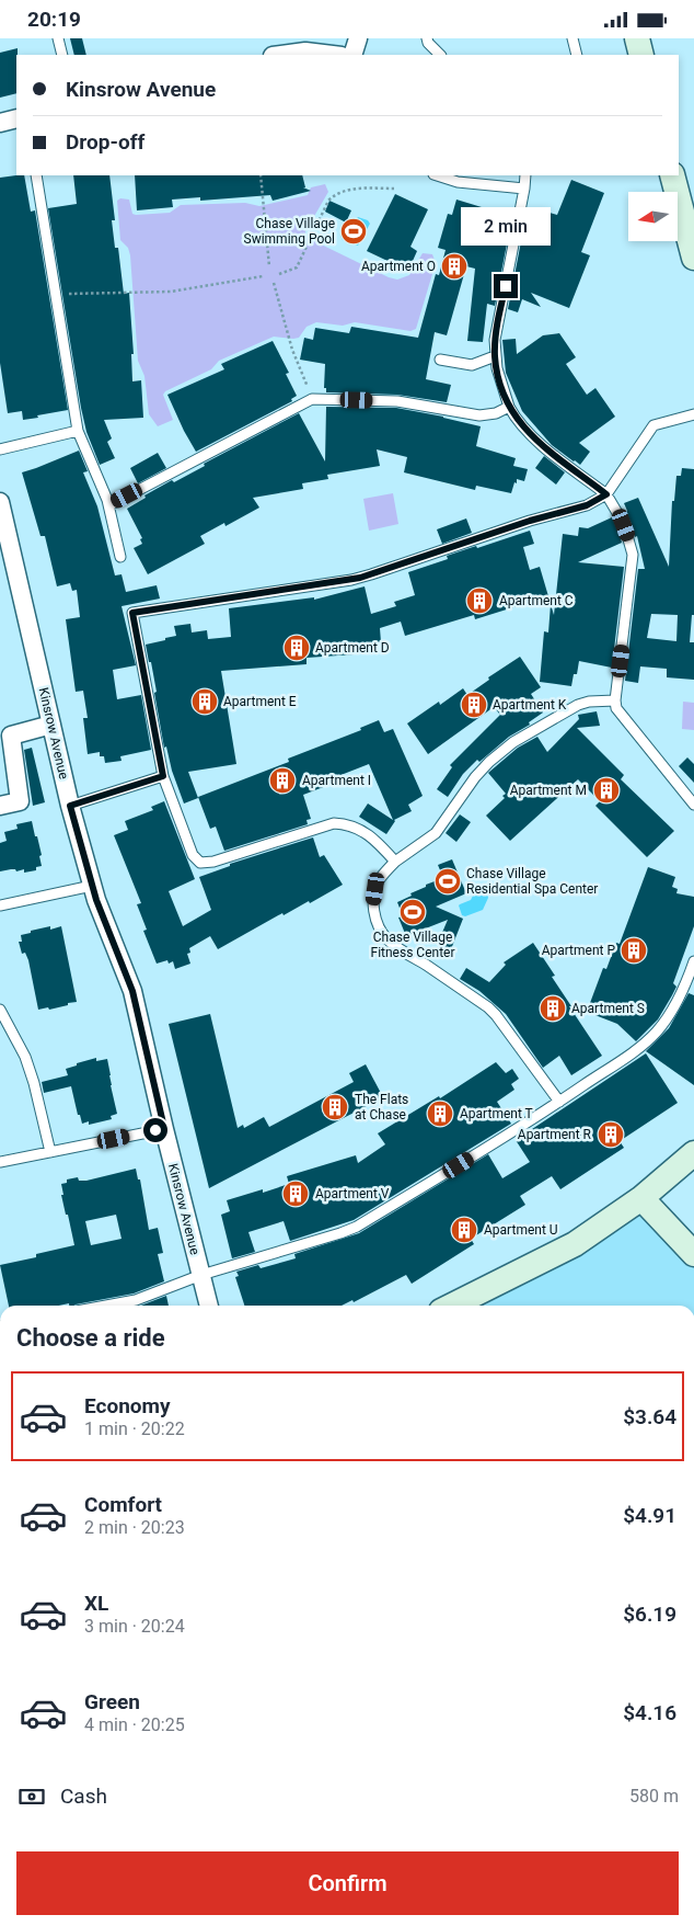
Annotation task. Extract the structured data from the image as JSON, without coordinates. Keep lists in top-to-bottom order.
{
  "streets": {
    "street": ["Kinsrow Avenue"]
  },
  "places": {
    "sports": ["Chase Village Swimming Pool", "Chase Village Residential Spa Center", "Chase Village Fitness Center"],
    "building": [
      "Apartment O",
      "Apartment C",
      "Apartment D",
      "Apartment E",
      "Apartment K",
      "Apartment I",
      "Apartment M",
      "Apartment P",
      "Apartment S",
      "The Flats at Chase",
      "Apartment T",
      "Apartment R",
      "Apartment V",
      "Apartment U"
    ]
  },
  "north": "left",
  "page": {
    "status": "20:19",
    "banner": ["Kinsrow Avenue", "Drop-off"],
    "bubble": "2 min",
    "heading": "Choose a ride",
    "list": [
      {
        "name": "Economy",
        "note": "1 min · 20:22",
        "value": "$3.64"
      },
      {
        "name": "Comfort",
        "note": "2 min · 20:23",
        "value": "$4.91"
      },
      {
        "name": "XL",
        "note": "3 min · 20:24",
        "value": "$6.19"
      },
      {
        "name": "Green",
        "note": "4 min · 20:25",
        "value": "$4.16"
      }
    ],
    "pay": ["Cash", "580 m"],
    "buttons": "Confirm"
  }
}
